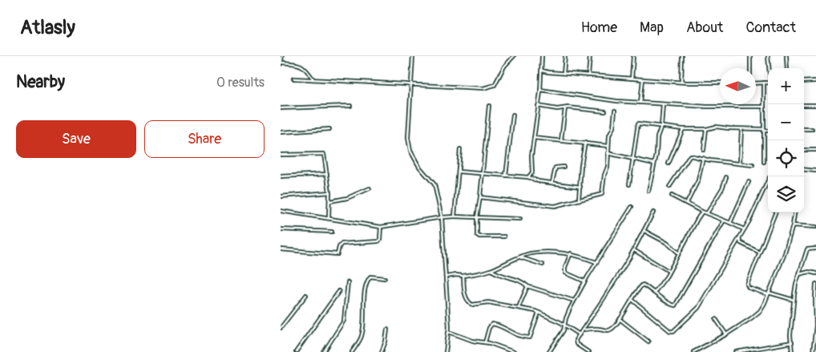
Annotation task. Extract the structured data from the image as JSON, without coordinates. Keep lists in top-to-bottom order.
{
  "north": "left",
  "page": {
    "header": "Atlasly",
    "nav": [
      "Home",
      "Map",
      "About",
      "Contact"
    ],
    "heading": ["Nearby", "0 results"],
    "map_buttons": ["+", "−"],
    "buttons": ["Save", "Share"]
  }
}
